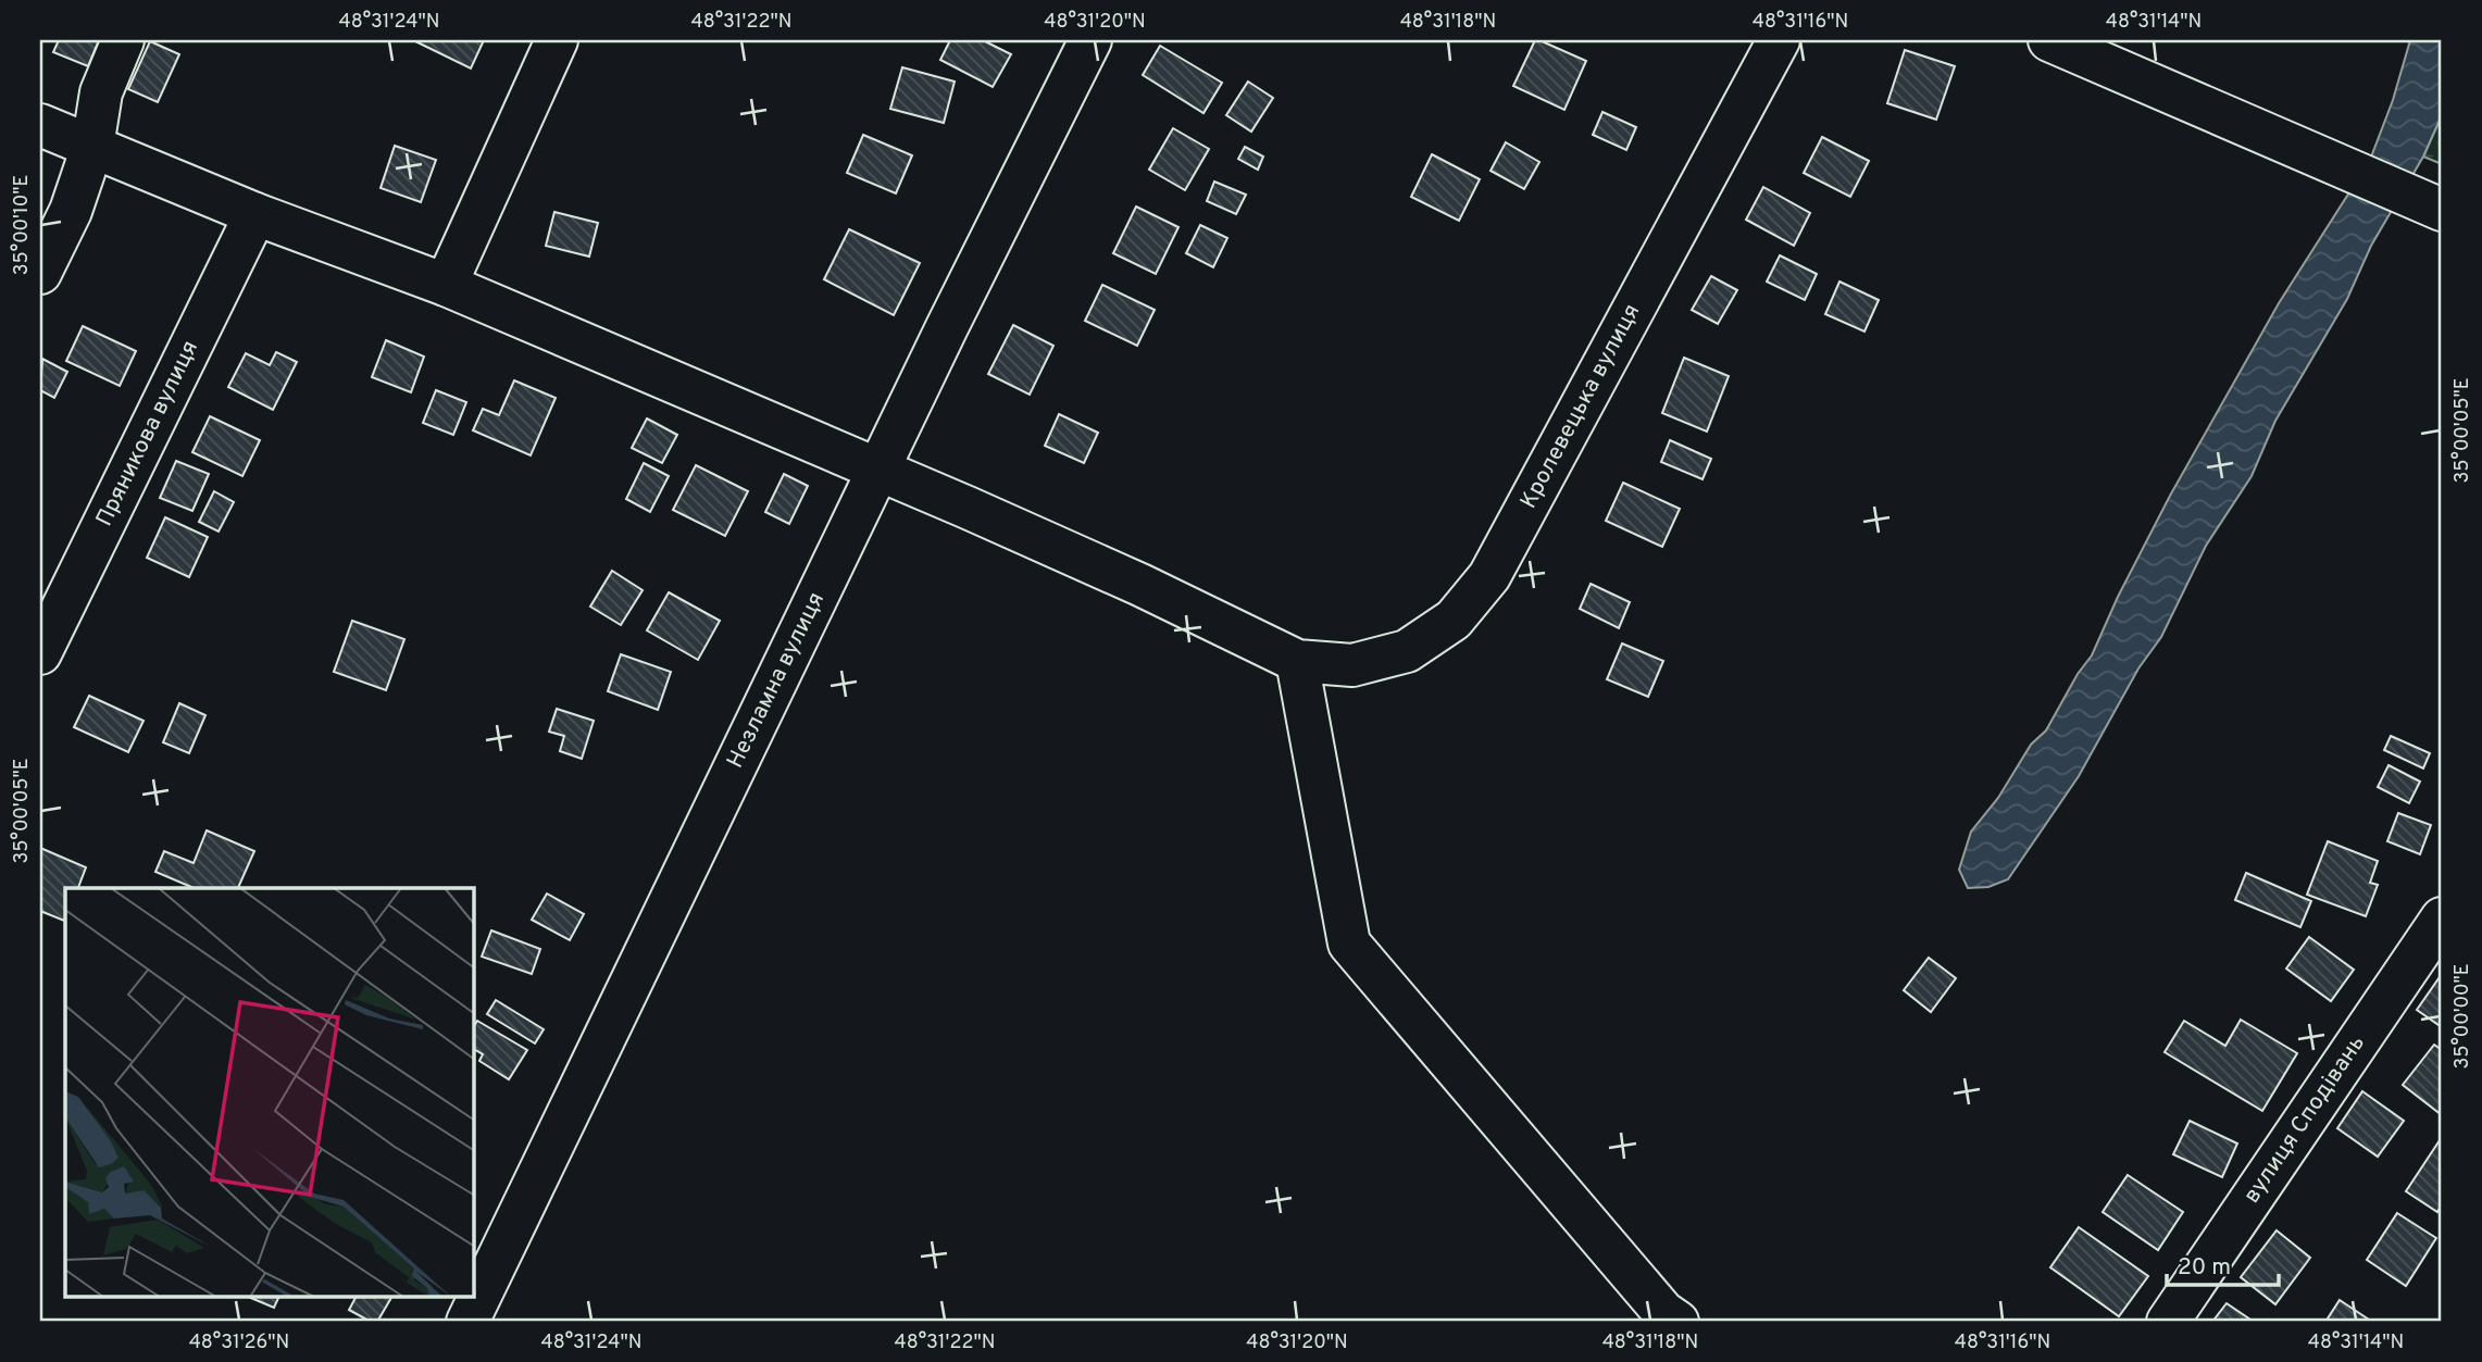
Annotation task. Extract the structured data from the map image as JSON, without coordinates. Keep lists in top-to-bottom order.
{
  "streets": {
    "street": [
      "Кролевецька вулиця",
      "Пряникова вулиця",
      "Незламна вулиця",
      "вулиця Сподівань"
    ]
  },
  "scale_bar": "20 m",
  "coordinates": [
    "48°31'24\"N",
    "48°31'22\"N",
    "48°31'20\"N",
    "48°31'18\"N",
    "48°31'16\"N",
    "48°31'14\"N",
    "35°00'10\"E",
    "35°00'05\"E",
    "35°00'00\"E",
    "48°31'26\"N"
  ]
}
